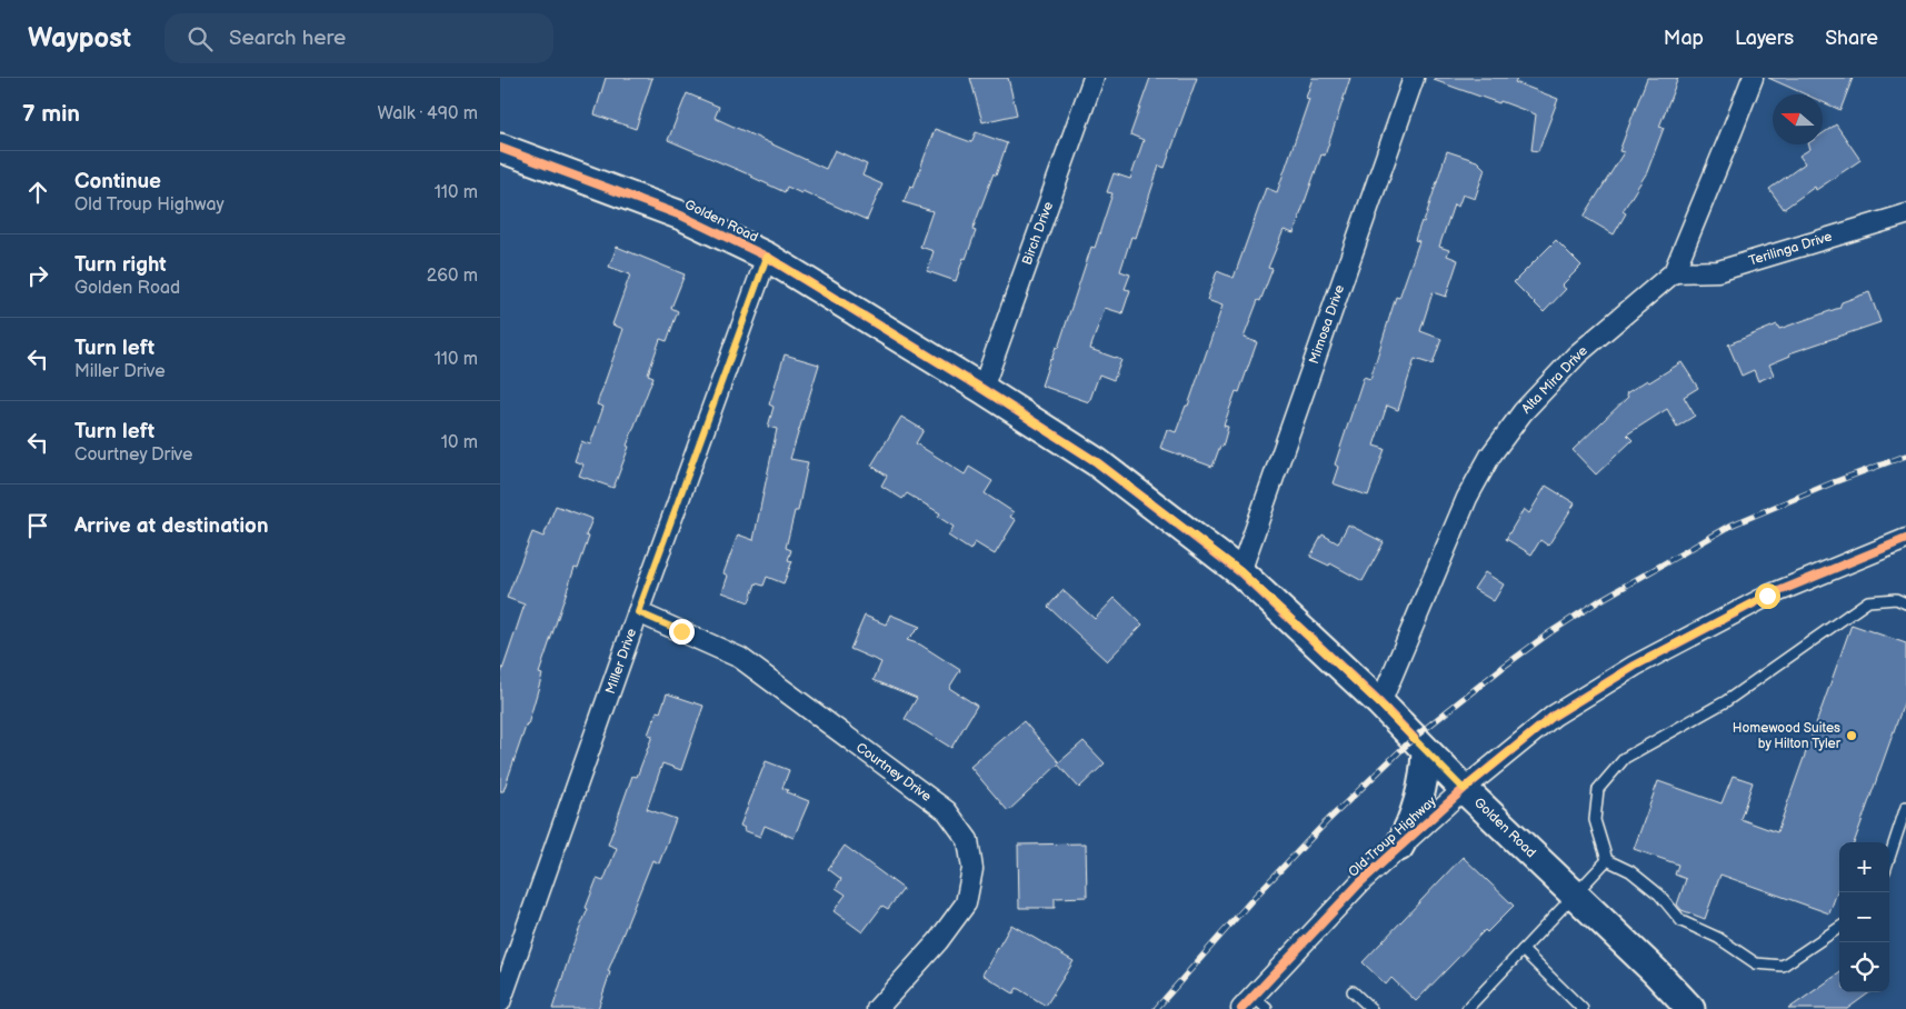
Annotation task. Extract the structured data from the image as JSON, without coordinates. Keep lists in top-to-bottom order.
{
  "streets": {
    "street": [
      "Golden Road",
      "Birch Drive",
      "Terilinga Drive",
      "Mimosa Drive",
      "Alta Mira Drive",
      "Miller Drive",
      "Courtney Drive",
      "Old Troup Highway"
    ]
  },
  "crossings": [
    ["Golden Road", "Birch Drive"],
    ["Golden Road", "Mimosa Drive"],
    ["Golden Road", "Alta Mira Drive"],
    ["Golden Road", "Miller Drive"],
    ["Golden Road", "Old Troup Highway"],
    ["Terilinga Drive", "Alta Mira Drive"],
    ["Miller Drive", "Courtney Drive"]
  ],
  "places": ["Homewood Suites by Hilton Tyler"],
  "north": "left",
  "page": {
    "header": "Waypost",
    "search": "Search here",
    "nav": ["Map", "Layers", "Share"],
    "heading": ["7 min", "Walk · 490 m"],
    "list": [
      ["Continue", "Old Troup Highway", "110 m"],
      ["Turn right", "Golden Road", "260 m"],
      ["Turn left", "Miller Drive", "110 m"],
      ["Turn left", "Courtney Drive", "10 m"],
      "Arrive at destination"
    ],
    "map_buttons": ["+", "−"]
  }
}
